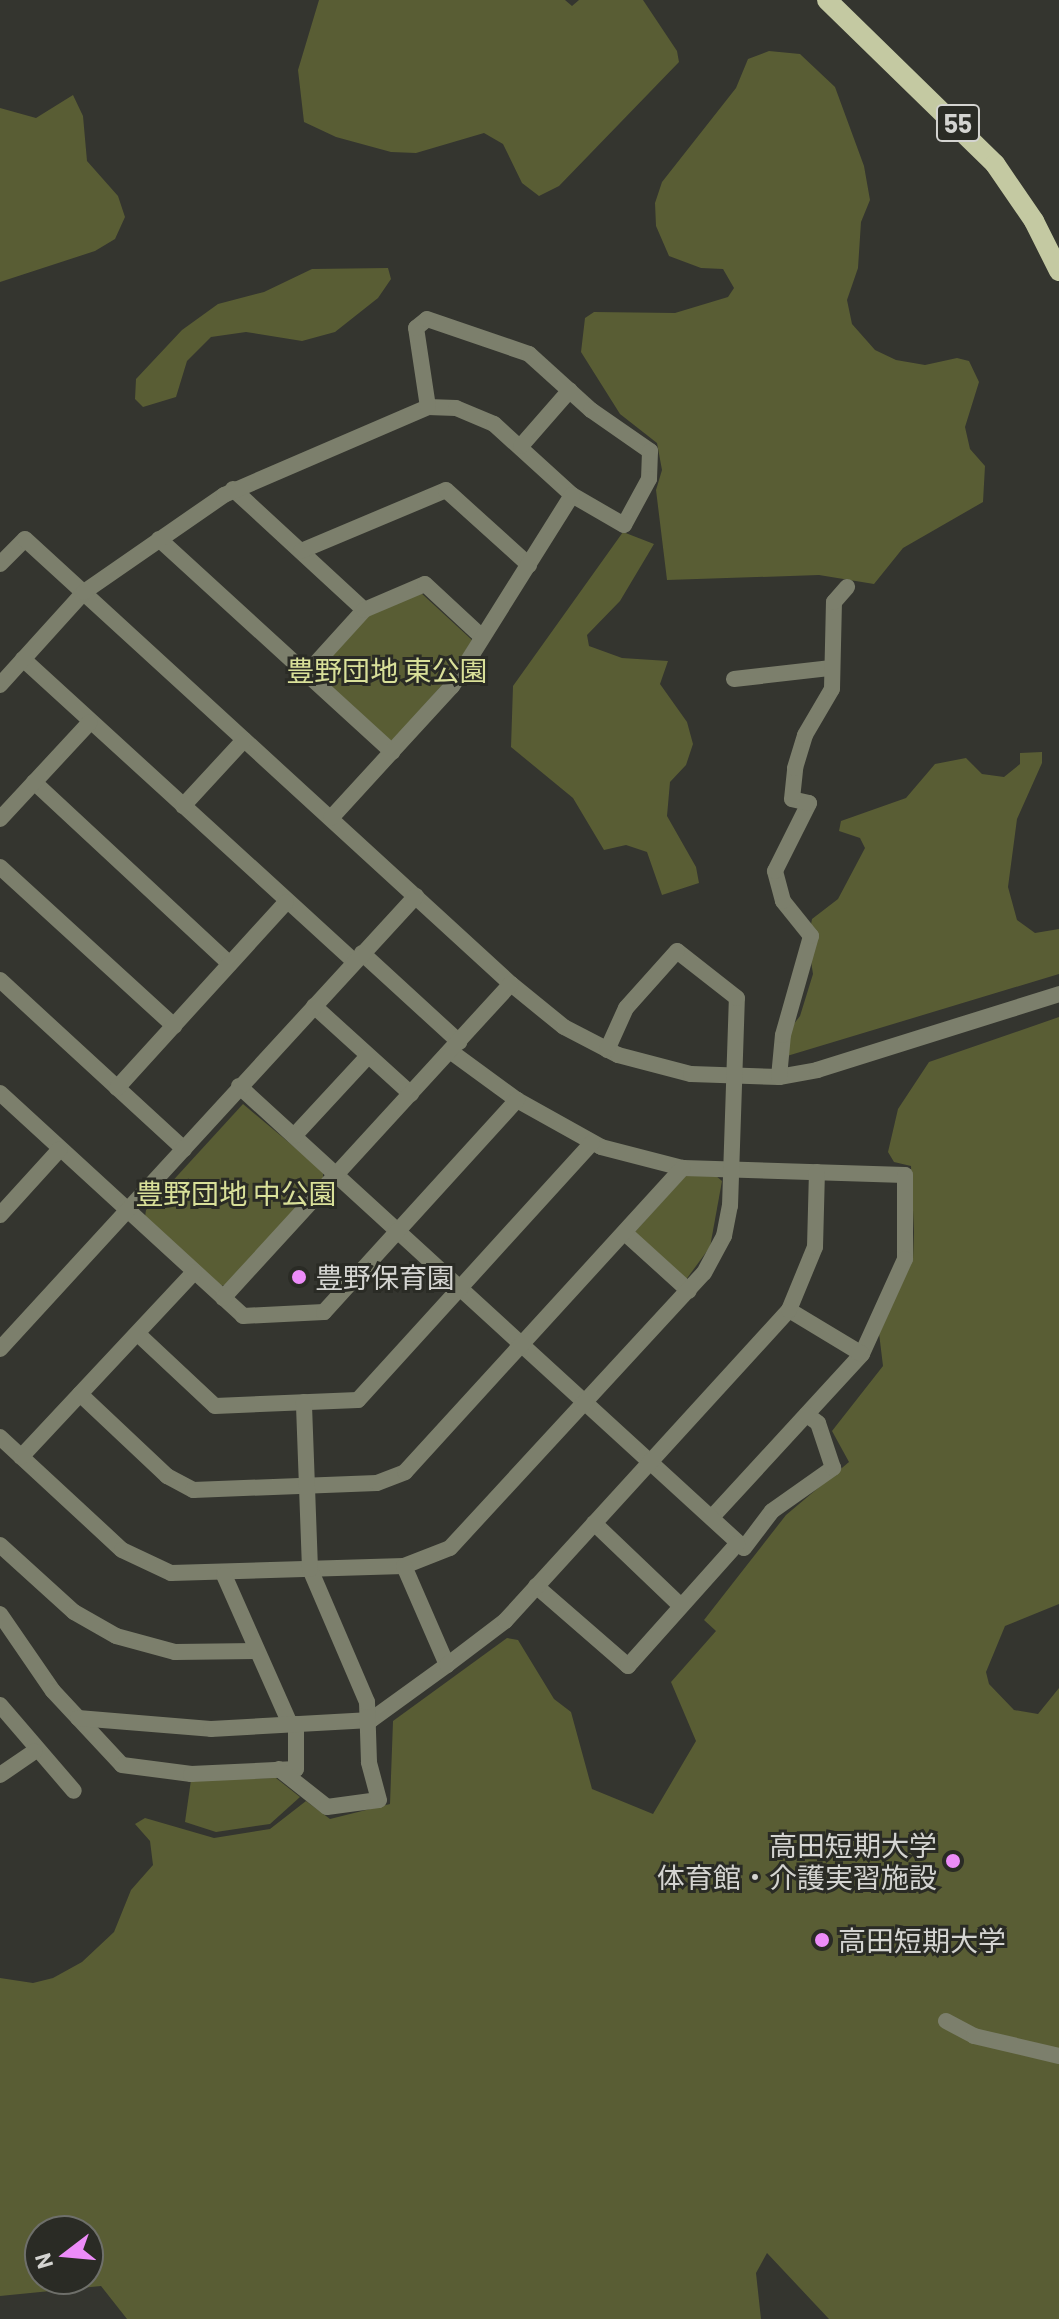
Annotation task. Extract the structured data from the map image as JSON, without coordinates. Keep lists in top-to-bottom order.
{
  "streets": {
    "main road": ["55"]
  },
  "parks": ["豊野団地 東公園", "豊野団地 中公園"],
  "places": ["豊野保育園", "高田短期大学 体育館・介護実習施設", "高田短期大学"],
  "north": "left"
}
